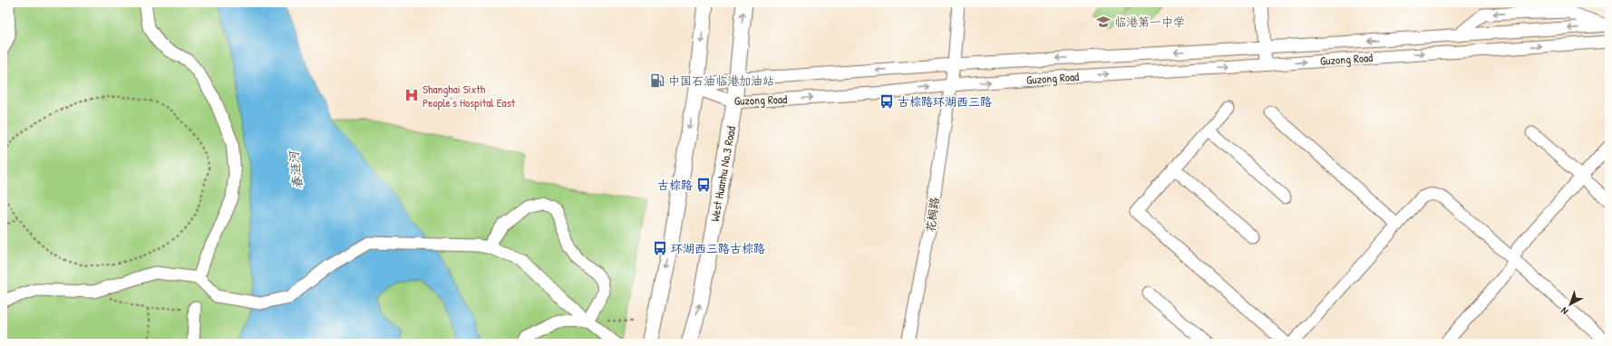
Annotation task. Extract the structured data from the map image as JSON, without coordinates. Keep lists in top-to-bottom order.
{
  "streets": {
    "main road": ["West Huanhu No.3 Road"],
    "street": ["Guzong Road", "花榈路"]
  },
  "crossings": [
    ["Guzong Road", "West Huanhu No.3 Road"],
    ["Guzong Road", "花榈路"]
  ],
  "water": ["春涟河"],
  "places": {
    "school or university": ["临港第一中学"],
    "fuel station": ["中国石油临港加油站"],
    "hospital": ["Shanghai Sixth People's Hospital East"],
    "bus stop": ["古棕路环湖西三路", "古棕路", "环湖西三路古棕路"]
  },
  "north": "bottom left"
}
